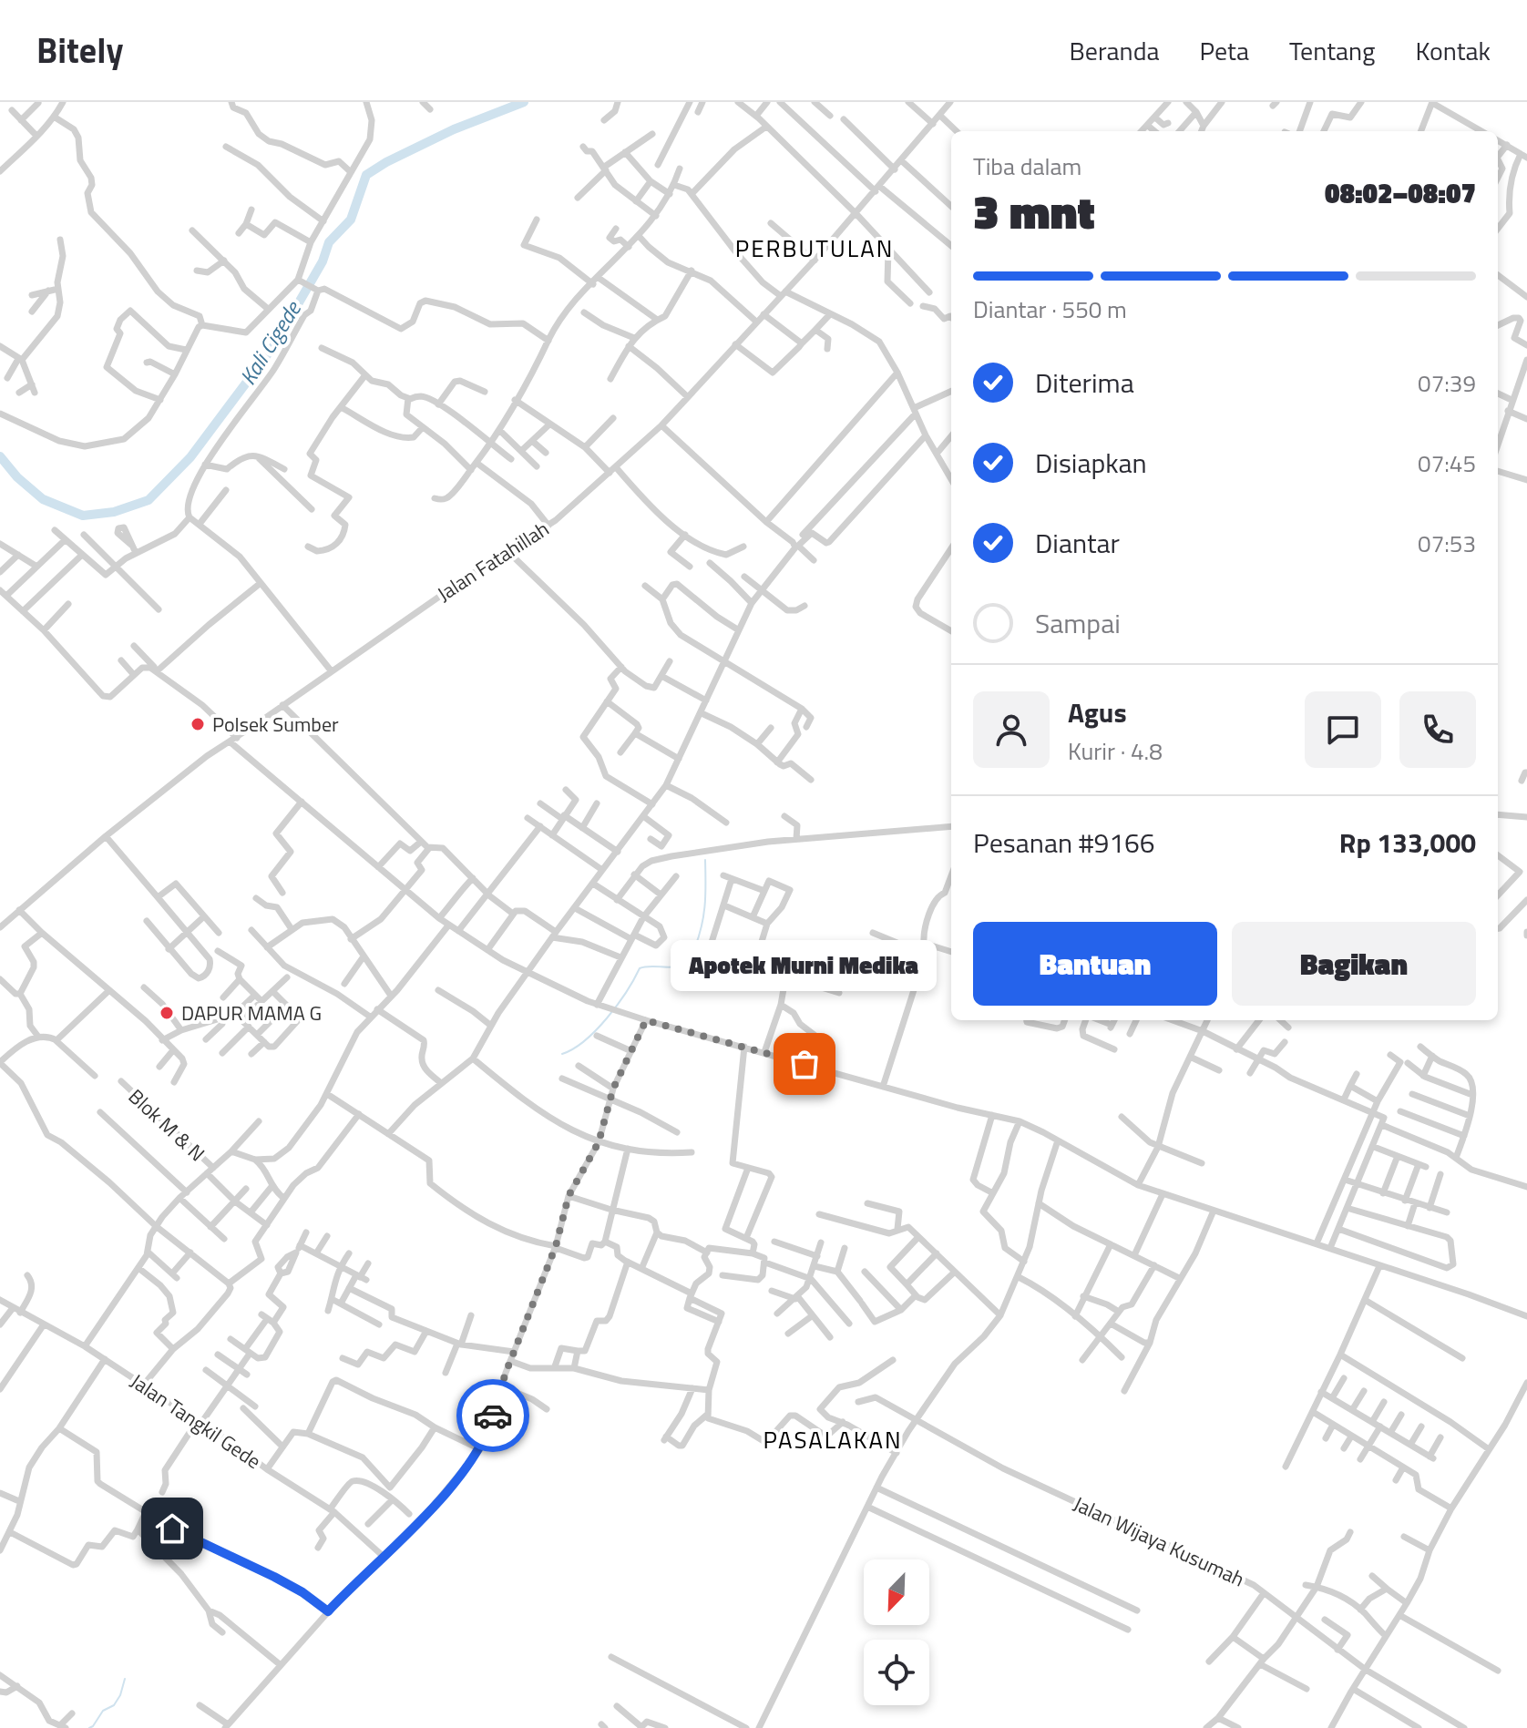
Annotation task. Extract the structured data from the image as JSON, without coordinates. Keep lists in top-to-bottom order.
{
  "streets": {
    "street": [
      "Jalan Fatahillah",
      "Blok M & N",
      "Jalan Tangkil Gede",
      "Jalan Wijaya Kusumah"
    ]
  },
  "districts": ["PERBUTULAN", "PASALAKAN"],
  "water": ["Kali Cigede"],
  "places": ["Polsek Sumber", "DAPUR MAMA G", "Apotek Murni Medika"],
  "north": "bottom left",
  "page": {
    "header": "Bitely",
    "nav": [
      "Beranda",
      "Peta",
      "Tentang",
      "Kontak"
    ],
    "heading": ["3 mnt", "Tiba dalam", "08:02–08:07"],
    "panel": [
      "Agus",
      "Kurir · 4.8",
      "Pesanan #9166",
      "Rp 133,000"
    ],
    "bar": "Diantar · 550 m",
    "list": [
      ["Diterima", "07:39"],
      ["Disiapkan", "07:45"],
      ["Diantar", "07:53"],
      "Sampai"
    ],
    "buttons": ["Bantuan", "Bagikan"],
    "bubble": "Apotek Murni Medika"
  }
}
